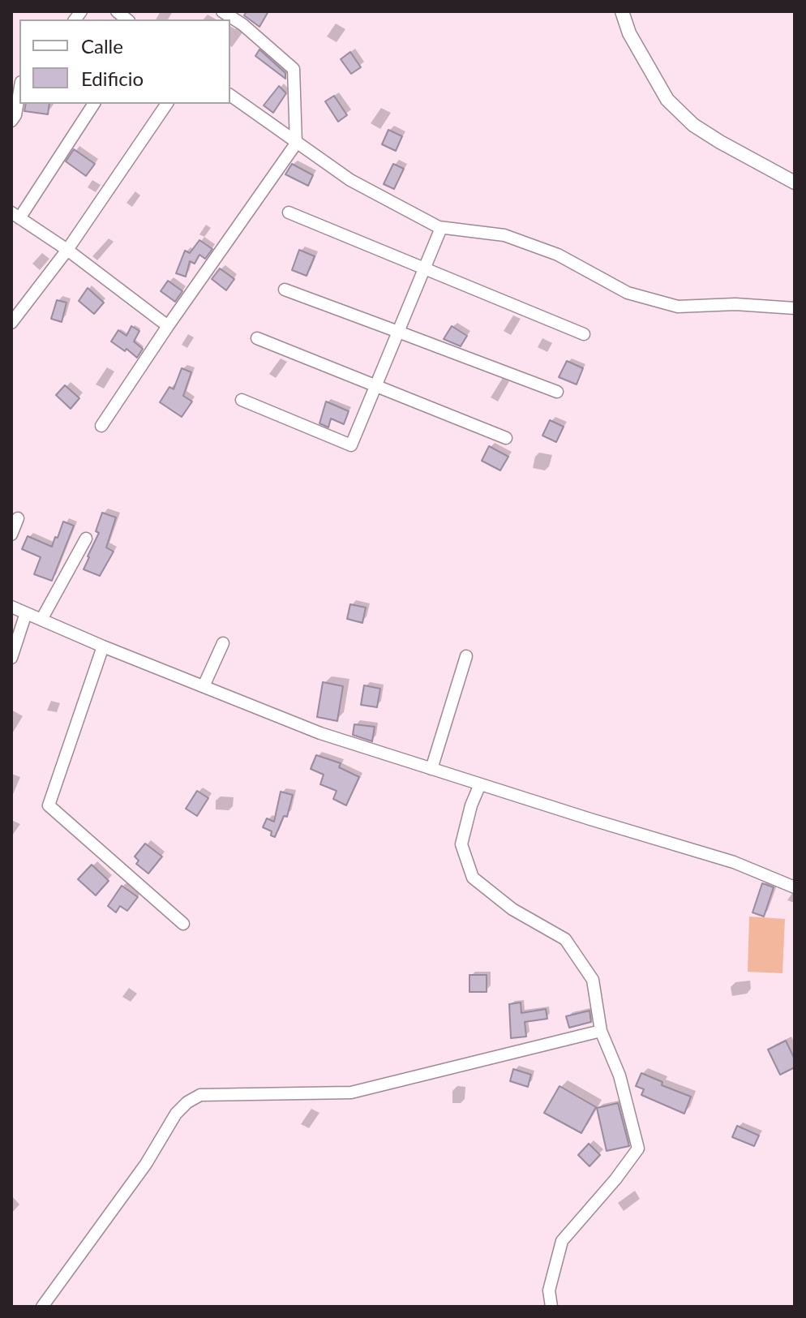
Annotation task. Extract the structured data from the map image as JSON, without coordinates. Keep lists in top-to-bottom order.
{
  "legend": ["Calle", "Edificio"]
}
